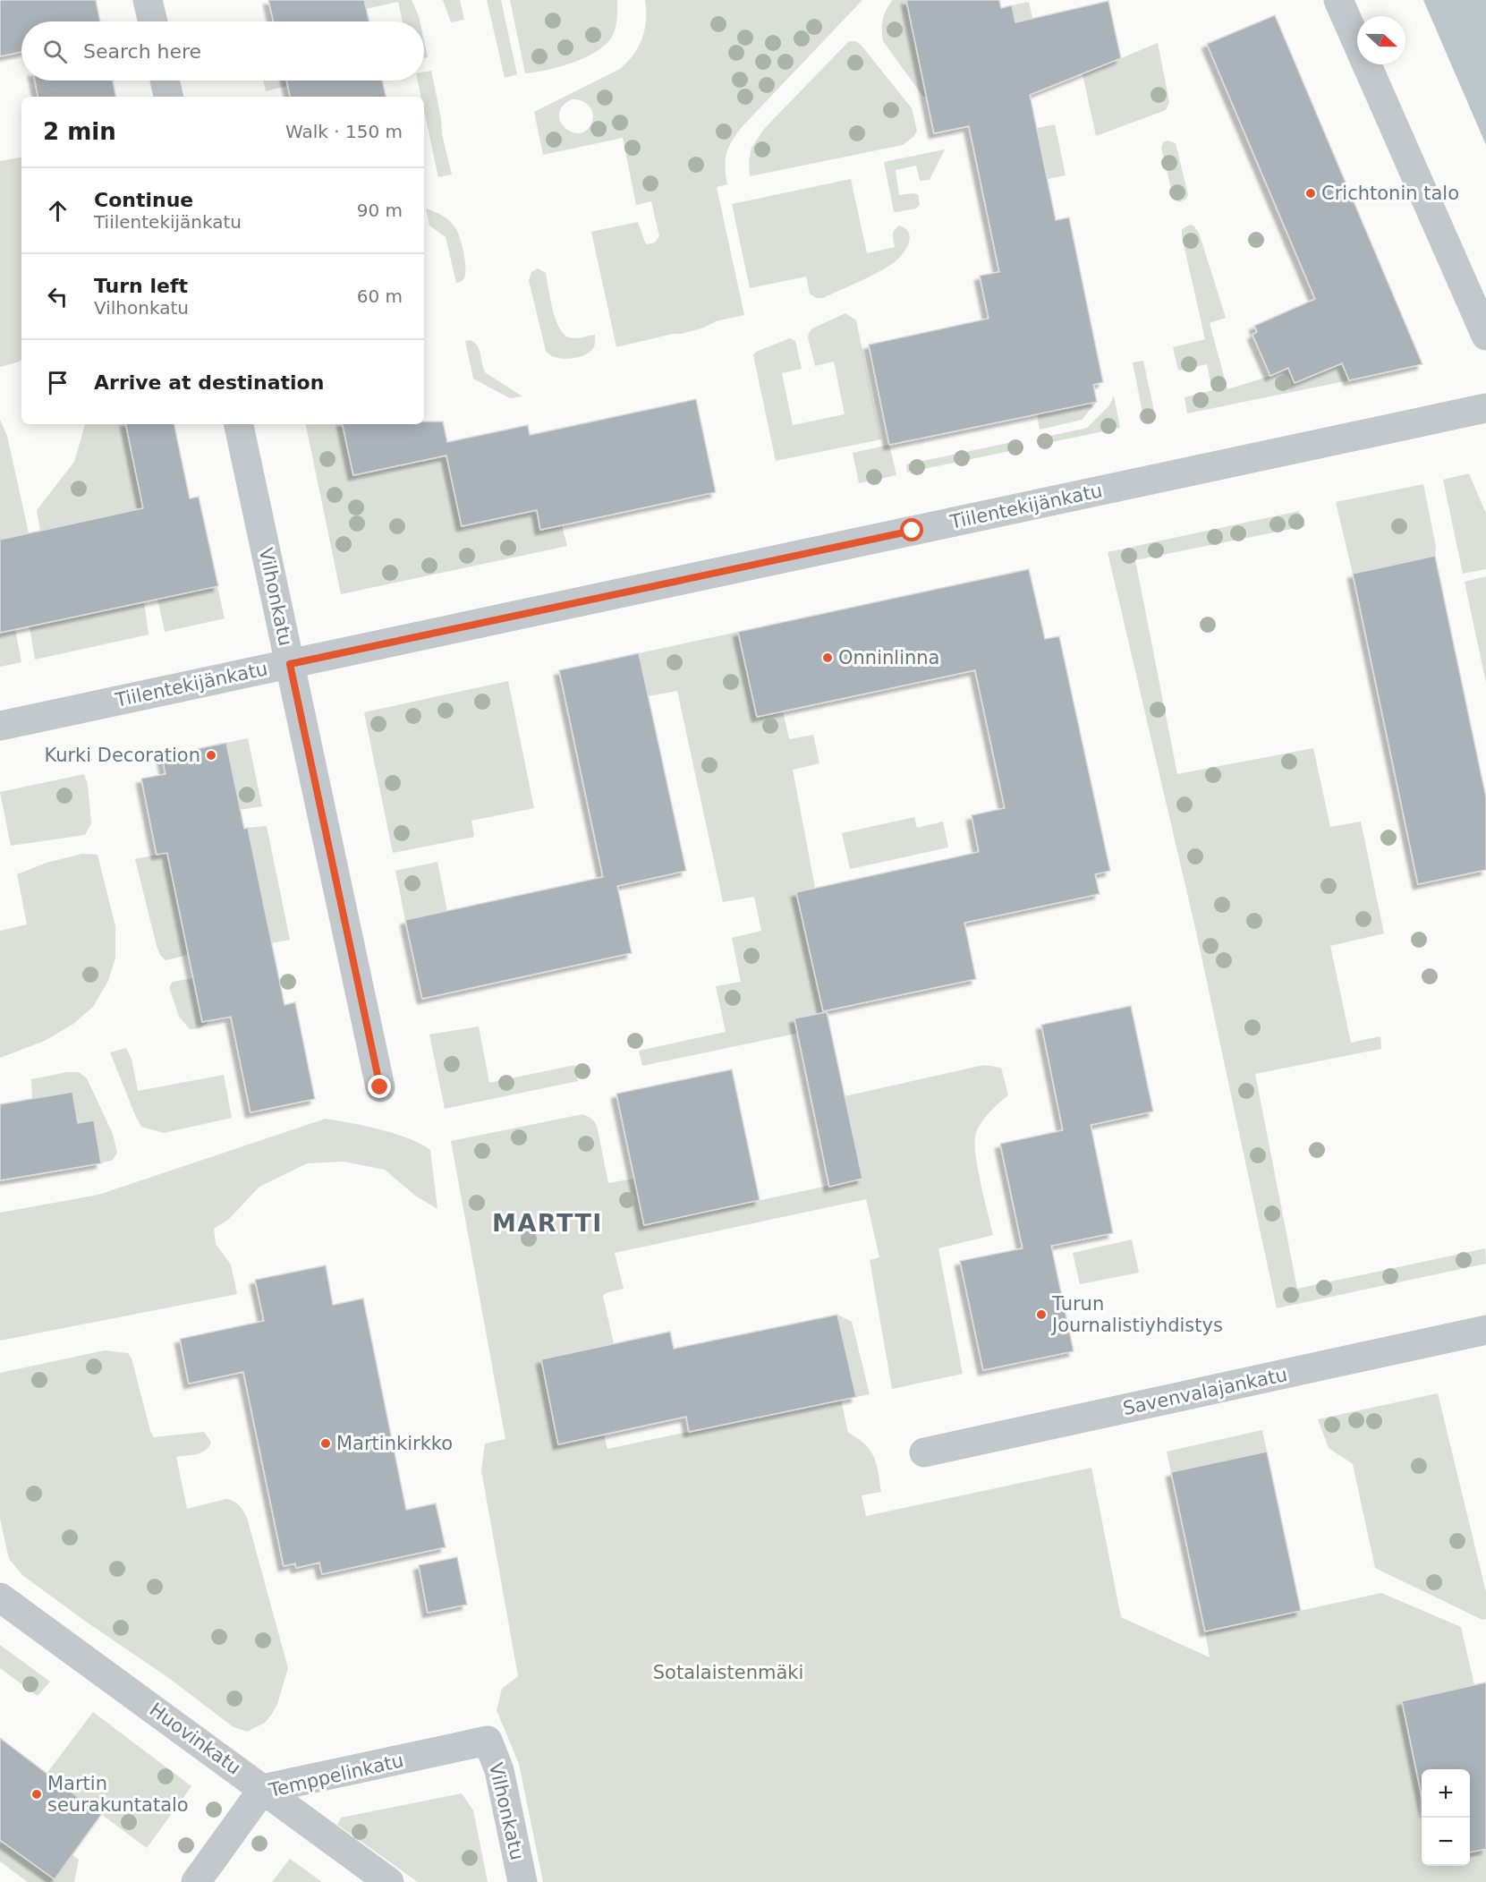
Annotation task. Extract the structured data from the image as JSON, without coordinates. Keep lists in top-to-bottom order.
{
  "streets": {
    "street": [
      "Tiilentekijänkatu",
      "Vilhonkatu",
      "Savenvalajankatu",
      "Huovinkatu",
      "Temppelinkatu"
    ]
  },
  "crossings": [
    ["Tiilentekijänkatu", "Vilhonkatu"],
    ["Vilhonkatu", "Temppelinkatu"],
    ["Huovinkatu", "Temppelinkatu"]
  ],
  "districts": ["MARTTI"],
  "parks": ["Sotalaistenmäki"],
  "places": [
    "Crichtonin talo",
    "Onninlinna",
    "Kurki Decoration",
    "Turun Journalistiyhdistys",
    "Martinkirkko",
    "Martin seurakuntatalo"
  ],
  "north": "right",
  "page": {
    "search": "Search here",
    "heading": ["2 min", "Walk · 150 m"],
    "list": [
      ["Continue", "Tiilentekijänkatu", "90 m"],
      ["Turn left", "Vilhonkatu", "60 m"],
      "Arrive at destination"
    ],
    "map_buttons": ["+", "−"]
  }
}
